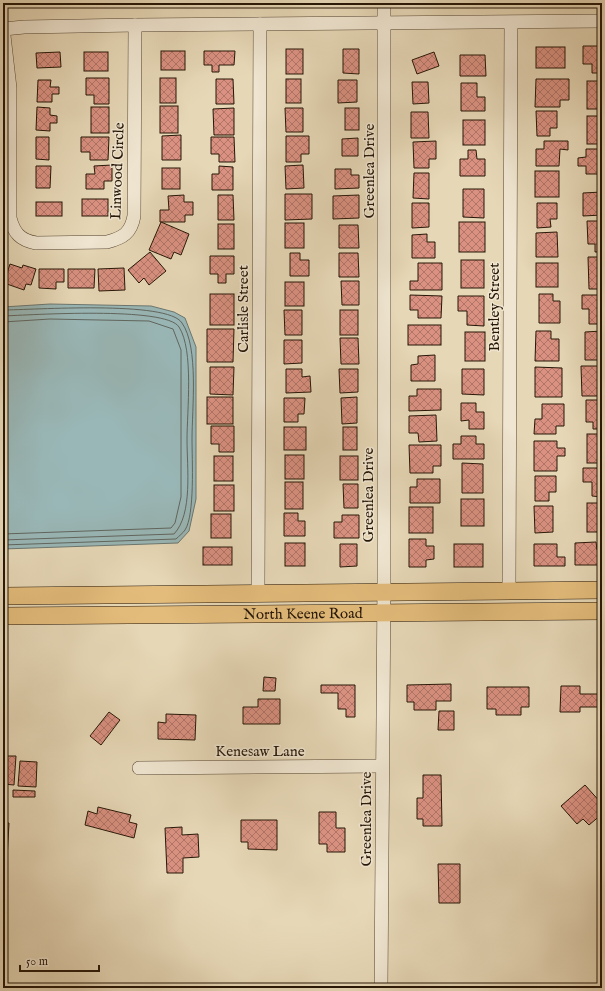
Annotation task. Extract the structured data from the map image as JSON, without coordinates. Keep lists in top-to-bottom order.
{
  "streets": {
    "main road": ["North Keene Road"],
    "street": [
      "Linwood Circle",
      "Greenlea Drive",
      "Bentley Street",
      "Carlisle Street",
      "Kenesaw Lane"
    ]
  },
  "crossings": [
    ["Greenlea Drive", "North Keene Road"],
    ["Greenlea Drive", "Kenesaw Lane"],
    ["Bentley Street", "North Keene Road"],
    ["Carlisle Street", "North Keene Road"]
  ],
  "scale_bar": "50 m"
}
